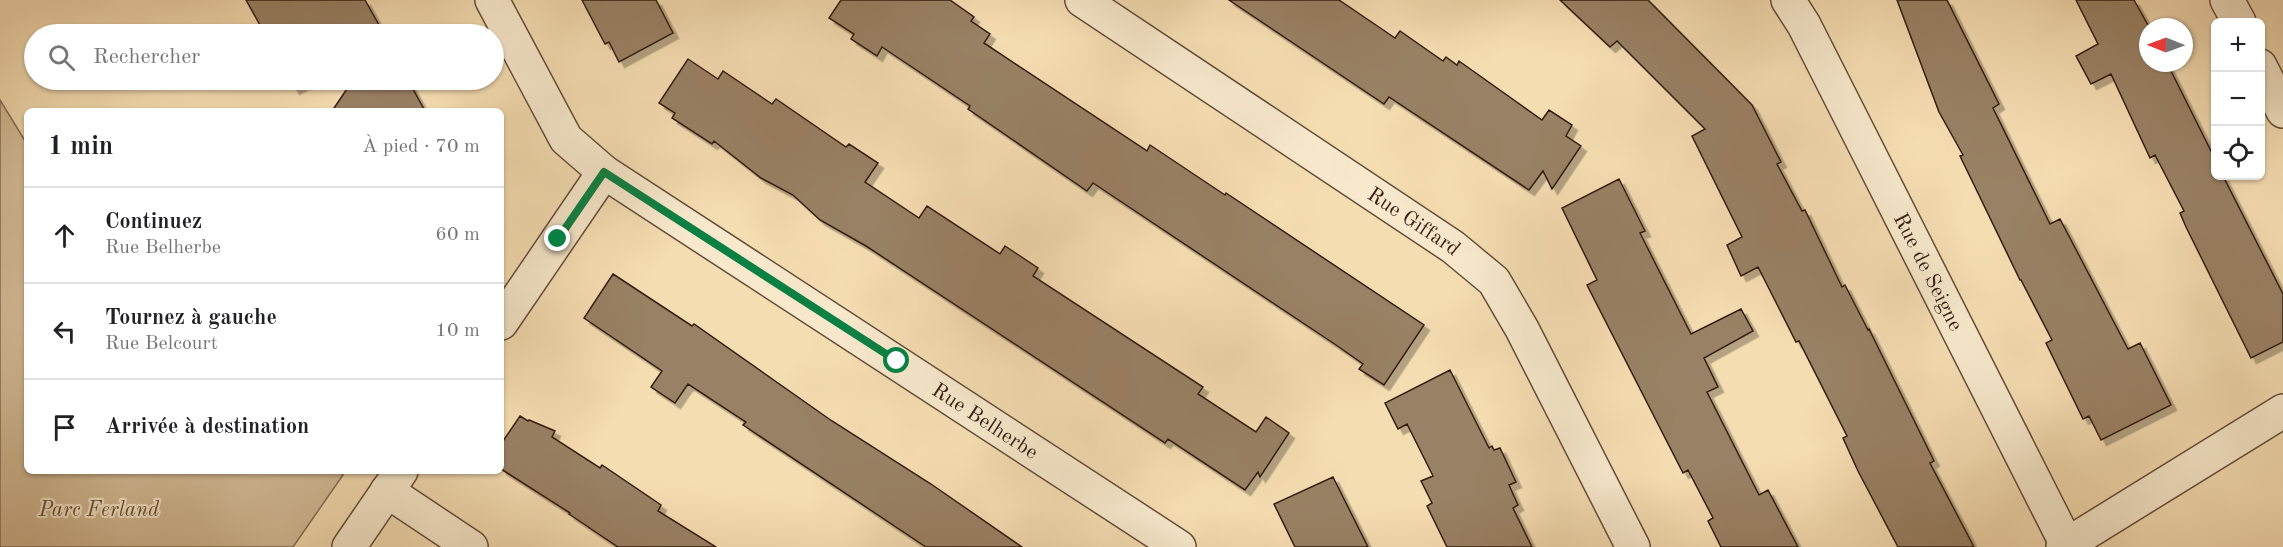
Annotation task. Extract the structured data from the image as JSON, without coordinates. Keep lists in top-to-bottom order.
{
  "streets": {
    "street": ["Rue Giffard", "Rue de Seigne", "Rue Belherbe"]
  },
  "parks": ["Parc Ferland"],
  "north": "left",
  "page": {
    "map_buttons": ["+", "−"],
    "search": "Rechercher",
    "heading": ["1 min", "À pied · 70 m"],
    "list": [
      ["Continuez", "Rue Belherbe", "60 m"],
      ["Tournez à gauche", "Rue Belcourt", "10 m"],
      "Arrivée à destination"
    ]
  }
}
